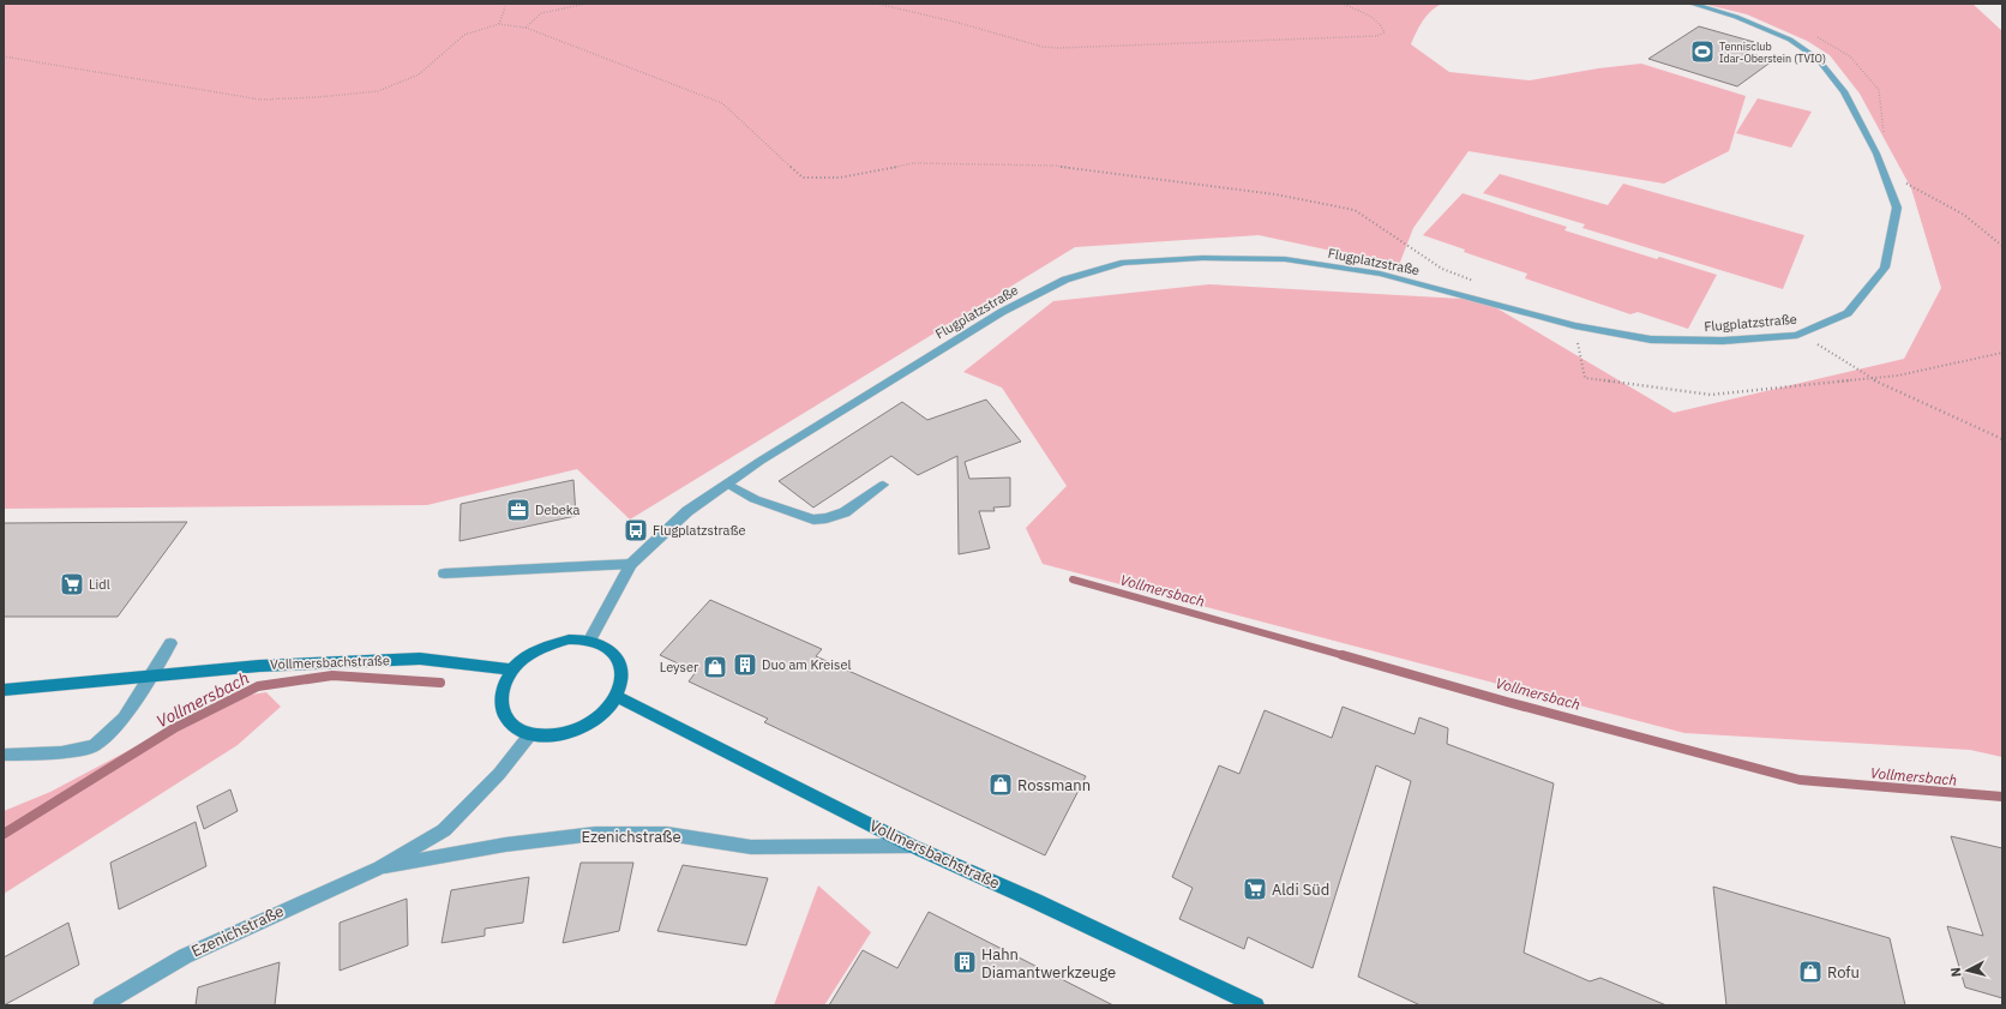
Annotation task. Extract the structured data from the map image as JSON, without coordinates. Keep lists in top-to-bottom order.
{
  "streets": {
    "main road": ["Vollmersbachstraße"],
    "street": ["Flugplatzstraße", "Ezenichstraße"]
  },
  "crossings": [
    ["Flugplatzstraße", "Vollmersbachstraße"],
    ["Flugplatzstraße", "Ezenichstraße"],
    ["Vollmersbachstraße", "Ezenichstraße"]
  ],
  "water": ["Vollmersbach"],
  "places": {
    "sports": ["Tennisclub Idar-Oberstein (TVIO)"],
    "office": ["Debeka"],
    "bus stop": ["Flugplatzstraße"],
    "supermarket": ["Lidl", "Aldi Süd"],
    "building": ["Duo am Kreisel", "Hahn Diamantwerkzeuge"],
    "shop": ["Leyser", "Rossmann", "Rofu"]
  },
  "north": "left"
}
